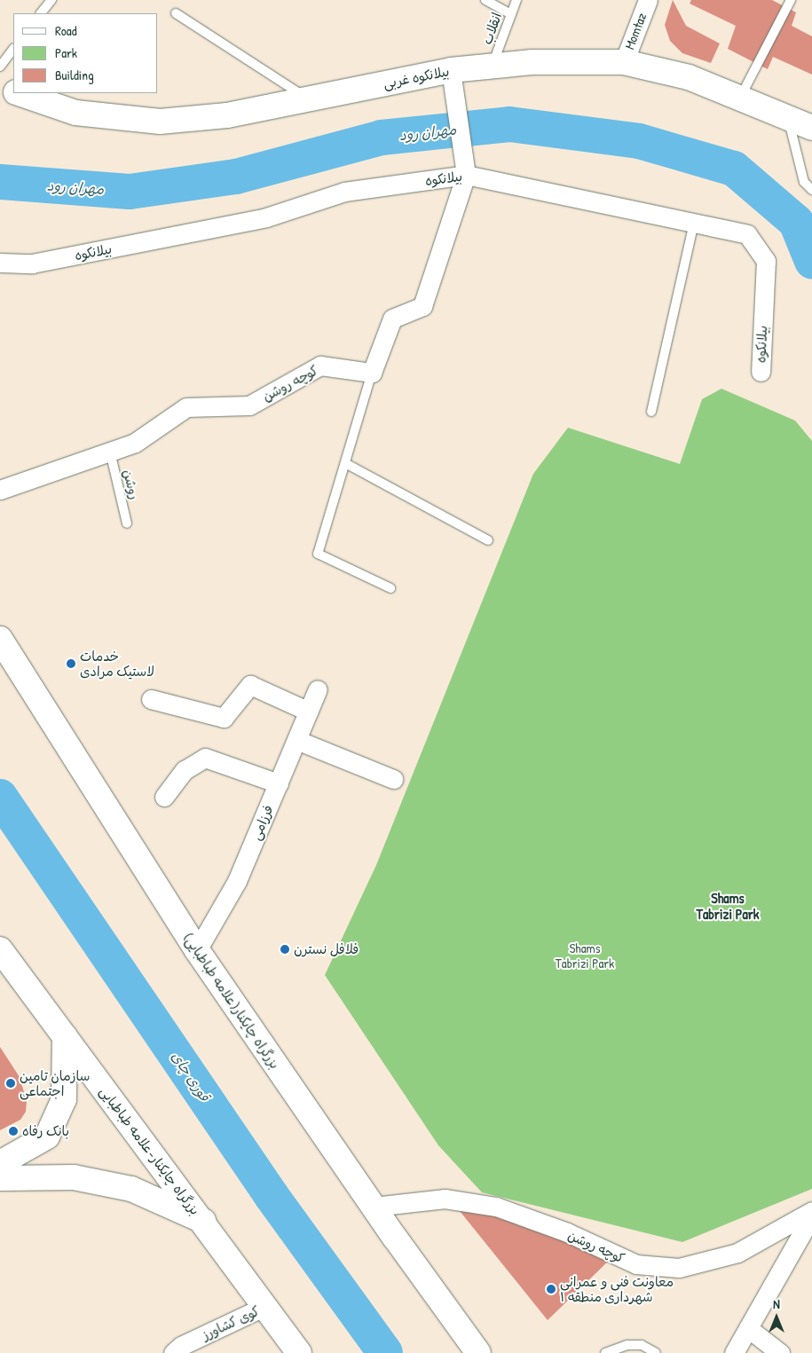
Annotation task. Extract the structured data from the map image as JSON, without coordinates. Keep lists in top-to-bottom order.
{
  "streets": {
    "main road": ["بیلانکوه غربی", "بزرگراه چایکنار(علامه طباطبایی)", "بزرگراه چایکنار-علامه طباطبایی"],
    "street": [
      "Momtaz",
      "بیلانکوه",
      "کوچه روشن",
      "فرزامی",
      "کوی کشاورز"
    ],
    "lane": ["انقلاب", "روشن"]
  },
  "crossings": [
    ["انقلاب", "بیلانکوه غربی"],
    ["Momtaz", "بیلانکوه غربی"],
    ["کوچه روشن", "روشن"],
    ["کوچه روشن", "بزرگراه چایکنار(علامه طباطبایی)"],
    ["فرزامی", "بزرگراه چایکنار(علامه طباطبایی)"],
    ["بزرگراه چایکنار-علامه طباطبایی", "کوی کشاورز"]
  ],
  "districts": ["Shams Tabrizi Park"],
  "water": ["مهران رود", "قوری چای"],
  "parks": ["Shams Tabrizi Park"],
  "places": [
    "خدمات لاستیک مرادی",
    "فلافل نسترن",
    "سازمان تامین اجتماعی",
    "بانک رفاه",
    "معاونت فنی و عمرانی شهرداری منطقه ۱"
  ],
  "legend": ["Road", "Park", "Building"],
  "north": "top"
}
